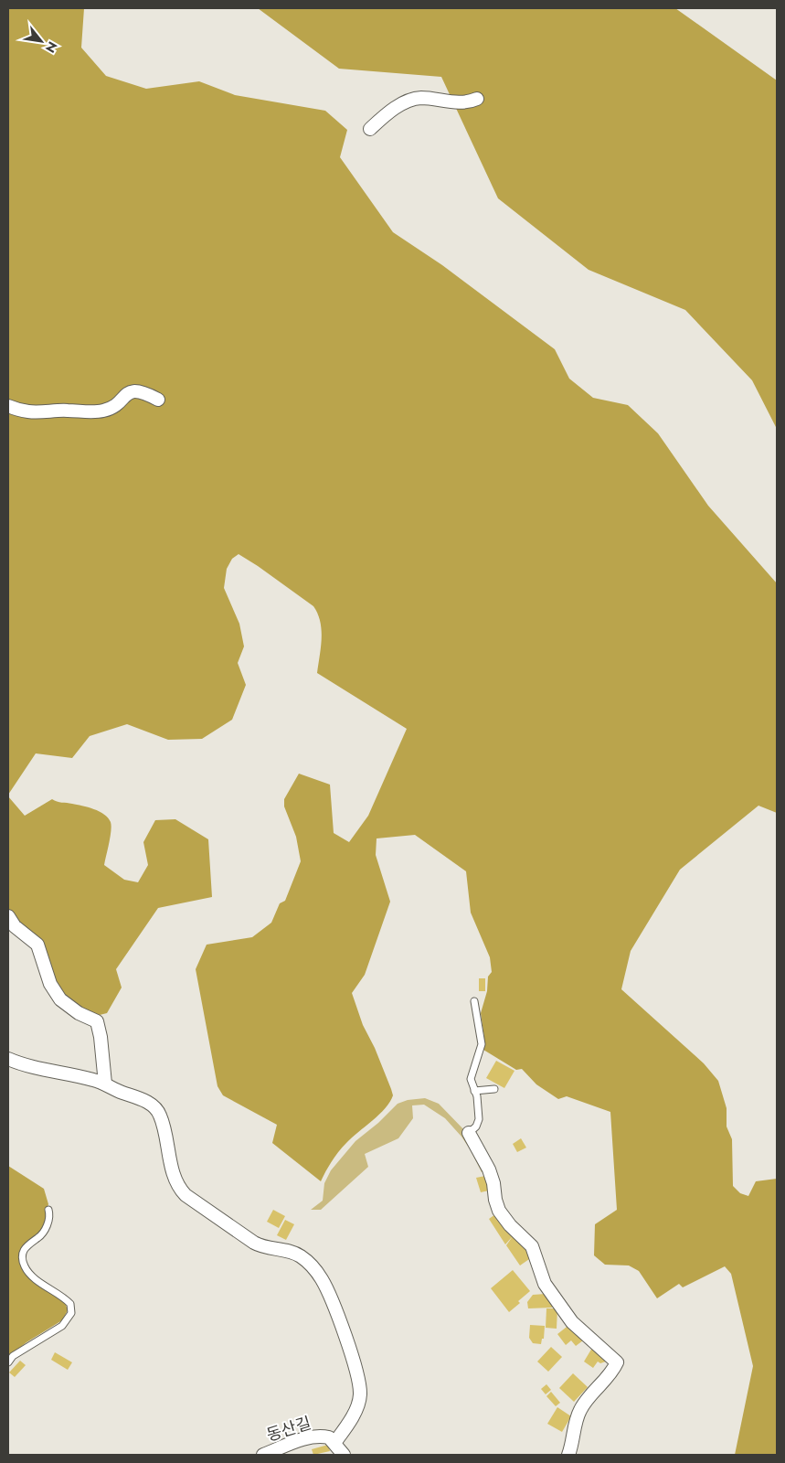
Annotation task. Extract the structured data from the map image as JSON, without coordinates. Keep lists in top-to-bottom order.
{
  "streets": {
    "street": ["동산길"]
  },
  "north": "bottom right"
}
